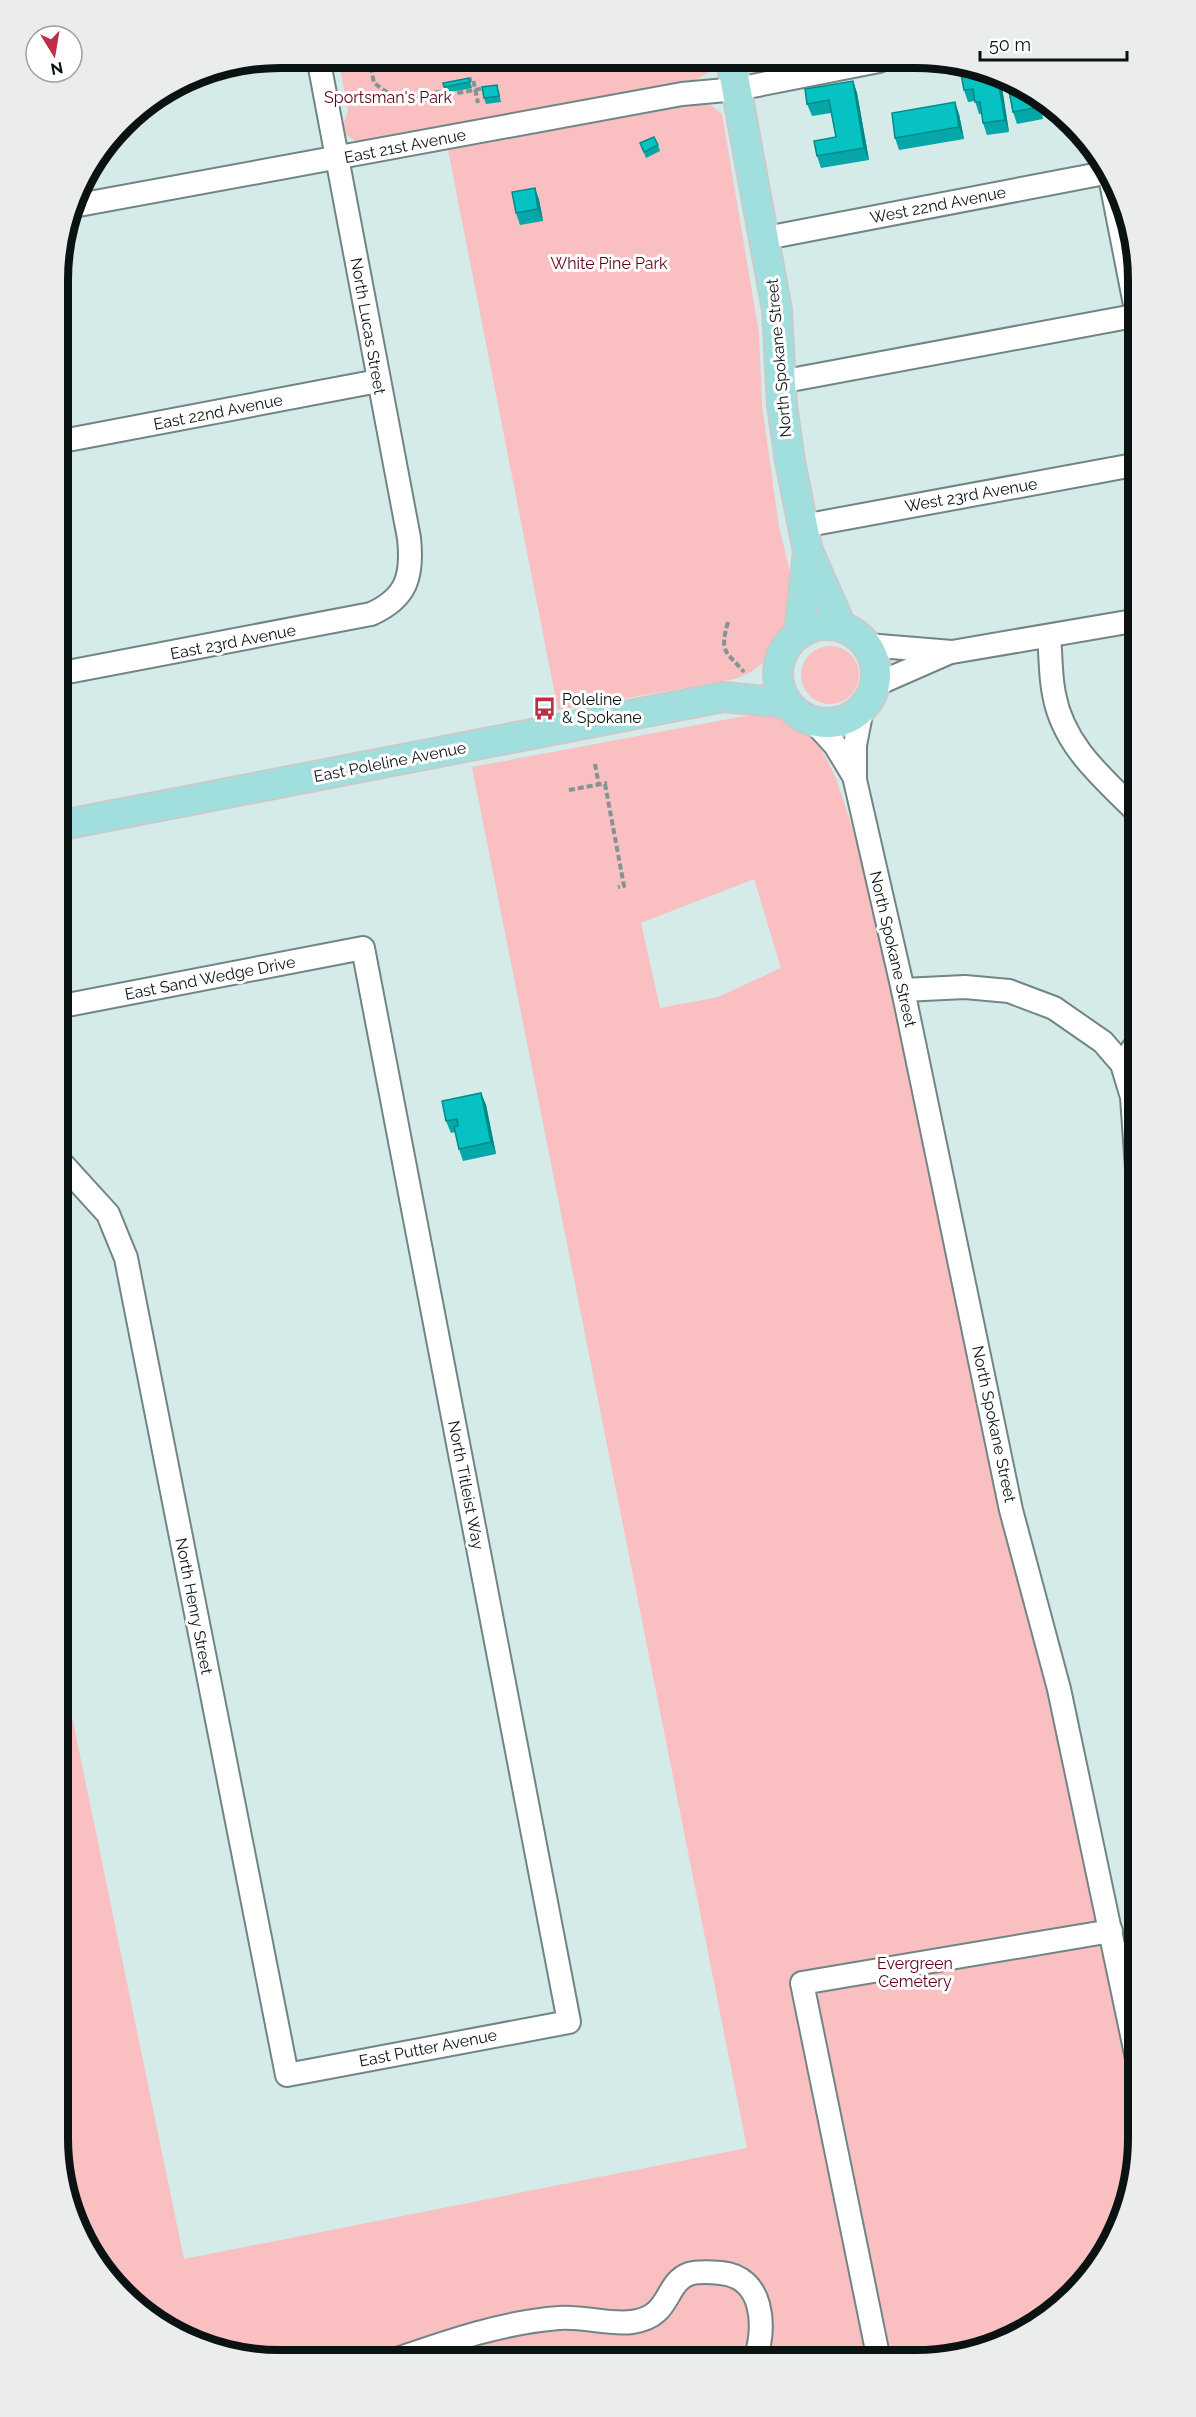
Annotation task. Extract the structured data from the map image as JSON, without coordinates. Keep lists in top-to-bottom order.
{
  "streets": {
    "main road": ["North Spokane Street", "East Poleline Avenue"],
    "street": [
      "East 21st Avenue",
      "West 22nd Avenue",
      "North Lucas Street",
      "East 22nd Avenue",
      "West 23rd Avenue",
      "East 23rd Avenue",
      "East Sand Wedge Drive",
      "North Titleist Way",
      "North Henry Street",
      "East Putter Avenue"
    ]
  },
  "crossings": [
    ["East 21st Avenue", "North Lucas Street"],
    ["East 21st Avenue", "North Spokane Street"],
    ["West 22nd Avenue", "North Spokane Street"],
    ["North Lucas Street", "East 22nd Avenue"],
    ["North Lucas Street", "East 23rd Avenue"],
    ["North Spokane Street", "West 23rd Avenue"],
    ["North Spokane Street", "East Poleline Avenue"],
    ["East Sand Wedge Drive", "North Titleist Way"],
    ["North Titleist Way", "East Putter Avenue"],
    ["North Henry Street", "East Putter Avenue"]
  ],
  "parks": ["Sportsman's Park", "White Pine Park", "Evergreen Cemetery"],
  "places": {
    "bus stop": ["Poleline & Spokane"]
  },
  "scale_bar": "50 m",
  "north": "bottom"
}
